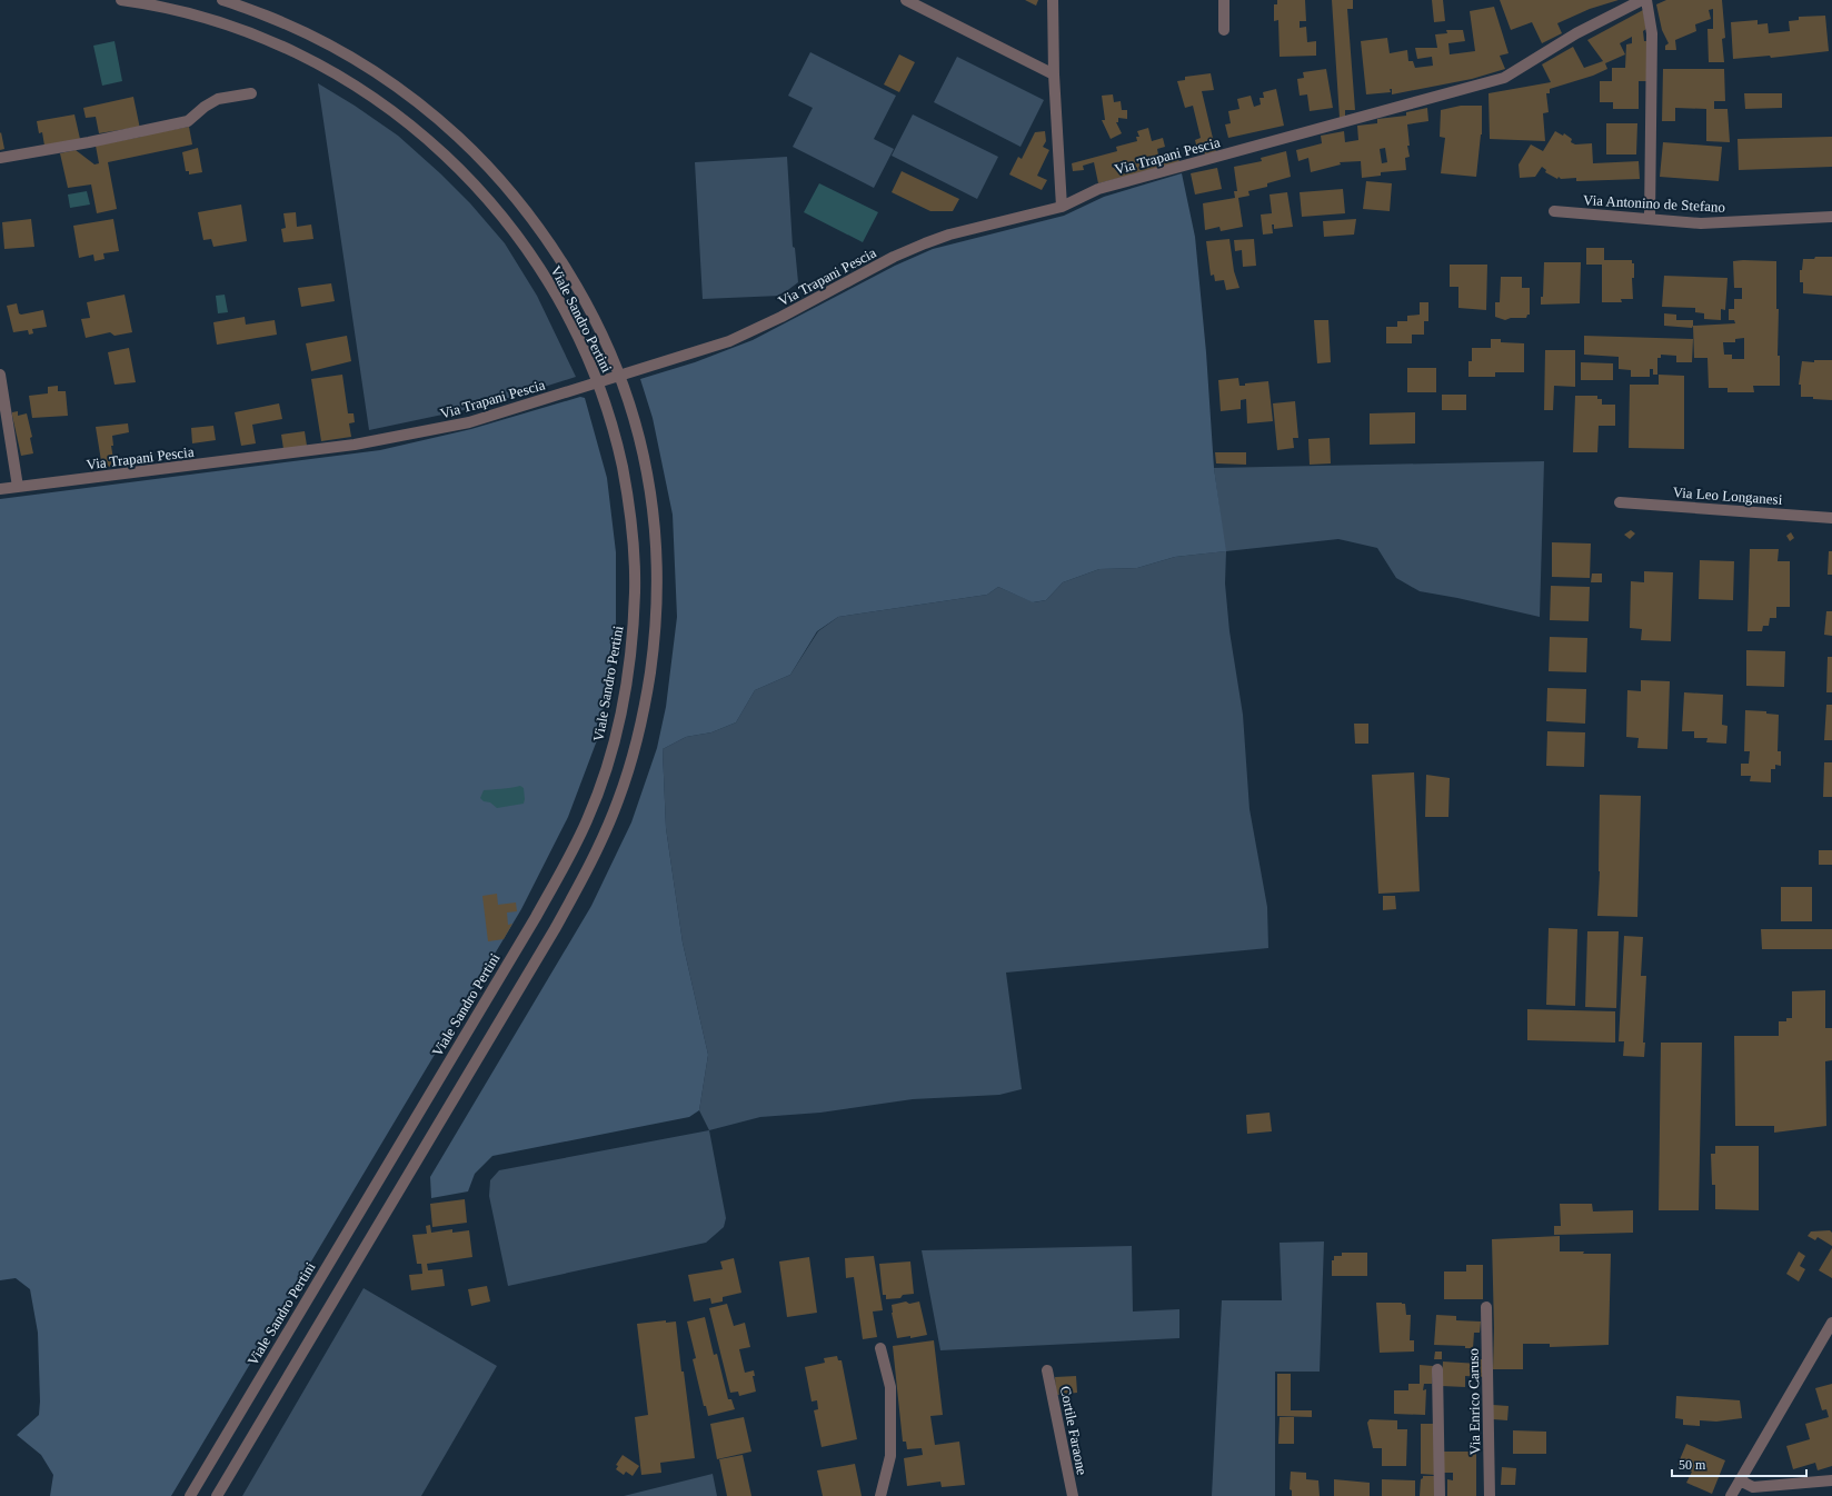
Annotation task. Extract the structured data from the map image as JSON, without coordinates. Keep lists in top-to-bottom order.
{
  "streets": {
    "street": [
      "Via Trapani Pescia",
      "Via Antonino de Stefano",
      "Viale Sandro Pertini",
      "Via Leo Longanesi",
      "Via Enrico Caruso",
      "Cortile Faraone"
    ]
  },
  "crossings": [
    ["Via Trapani Pescia", "Viale Sandro Pertini"]
  ],
  "scale_bar": "50 m"
}
